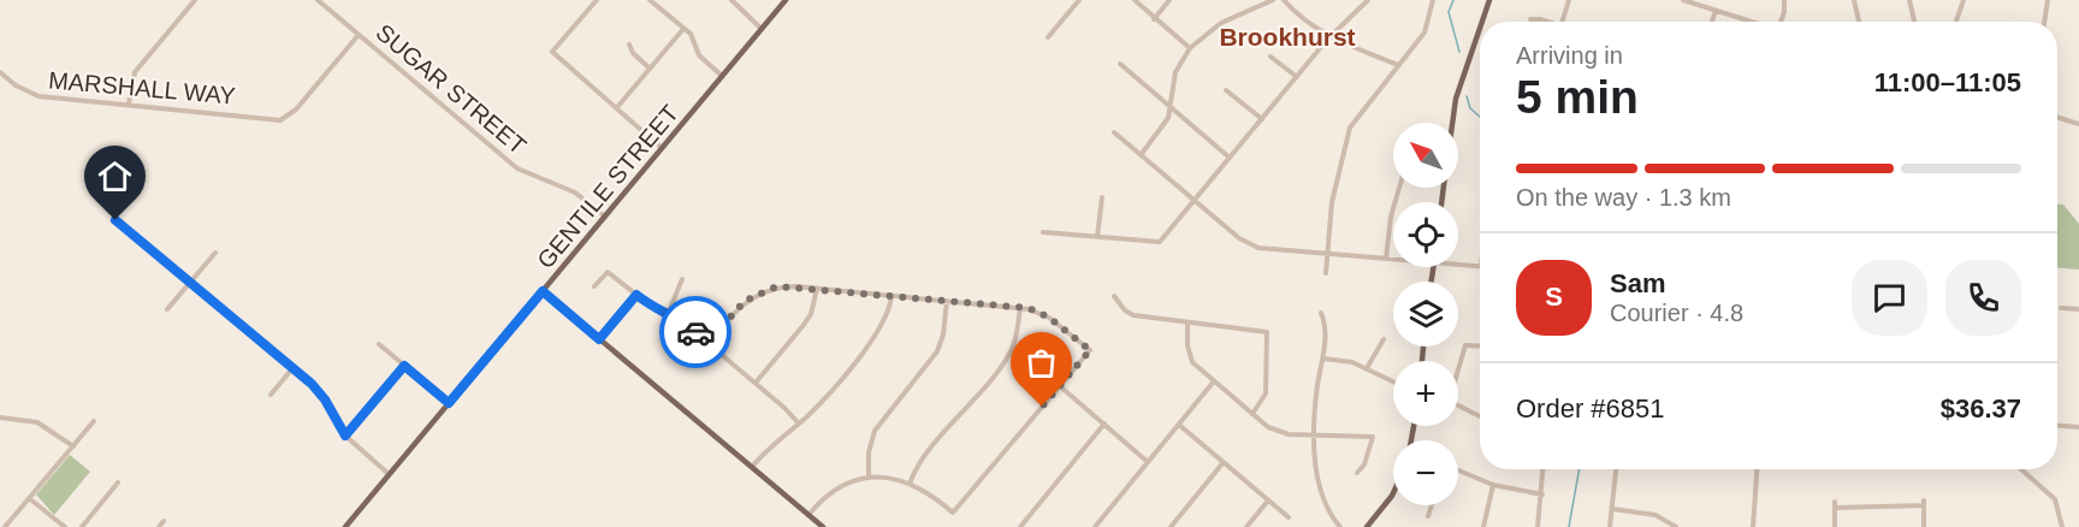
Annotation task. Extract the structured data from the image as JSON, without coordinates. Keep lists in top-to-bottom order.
{
  "streets": {
    "main road": ["GENTILE STREET"],
    "street": ["MARSHALL WAY", "SUGAR STREET"]
  },
  "crossings": [
    ["MARSHALL WAY", "SUGAR STREET"],
    ["SUGAR STREET", "GENTILE STREET"]
  ],
  "districts": ["Brookhurst"],
  "north": "top left",
  "page": {
    "heading": ["5 min", "Arriving in", "11:00–11:05"],
    "panel": [
      "Sam",
      "Courier · 4.8",
      "Order #6851",
      "$36.37"
    ],
    "map_buttons": ["+", "−"],
    "bar": "On the way · 1.3 km",
    "round": "S"
  }
}
